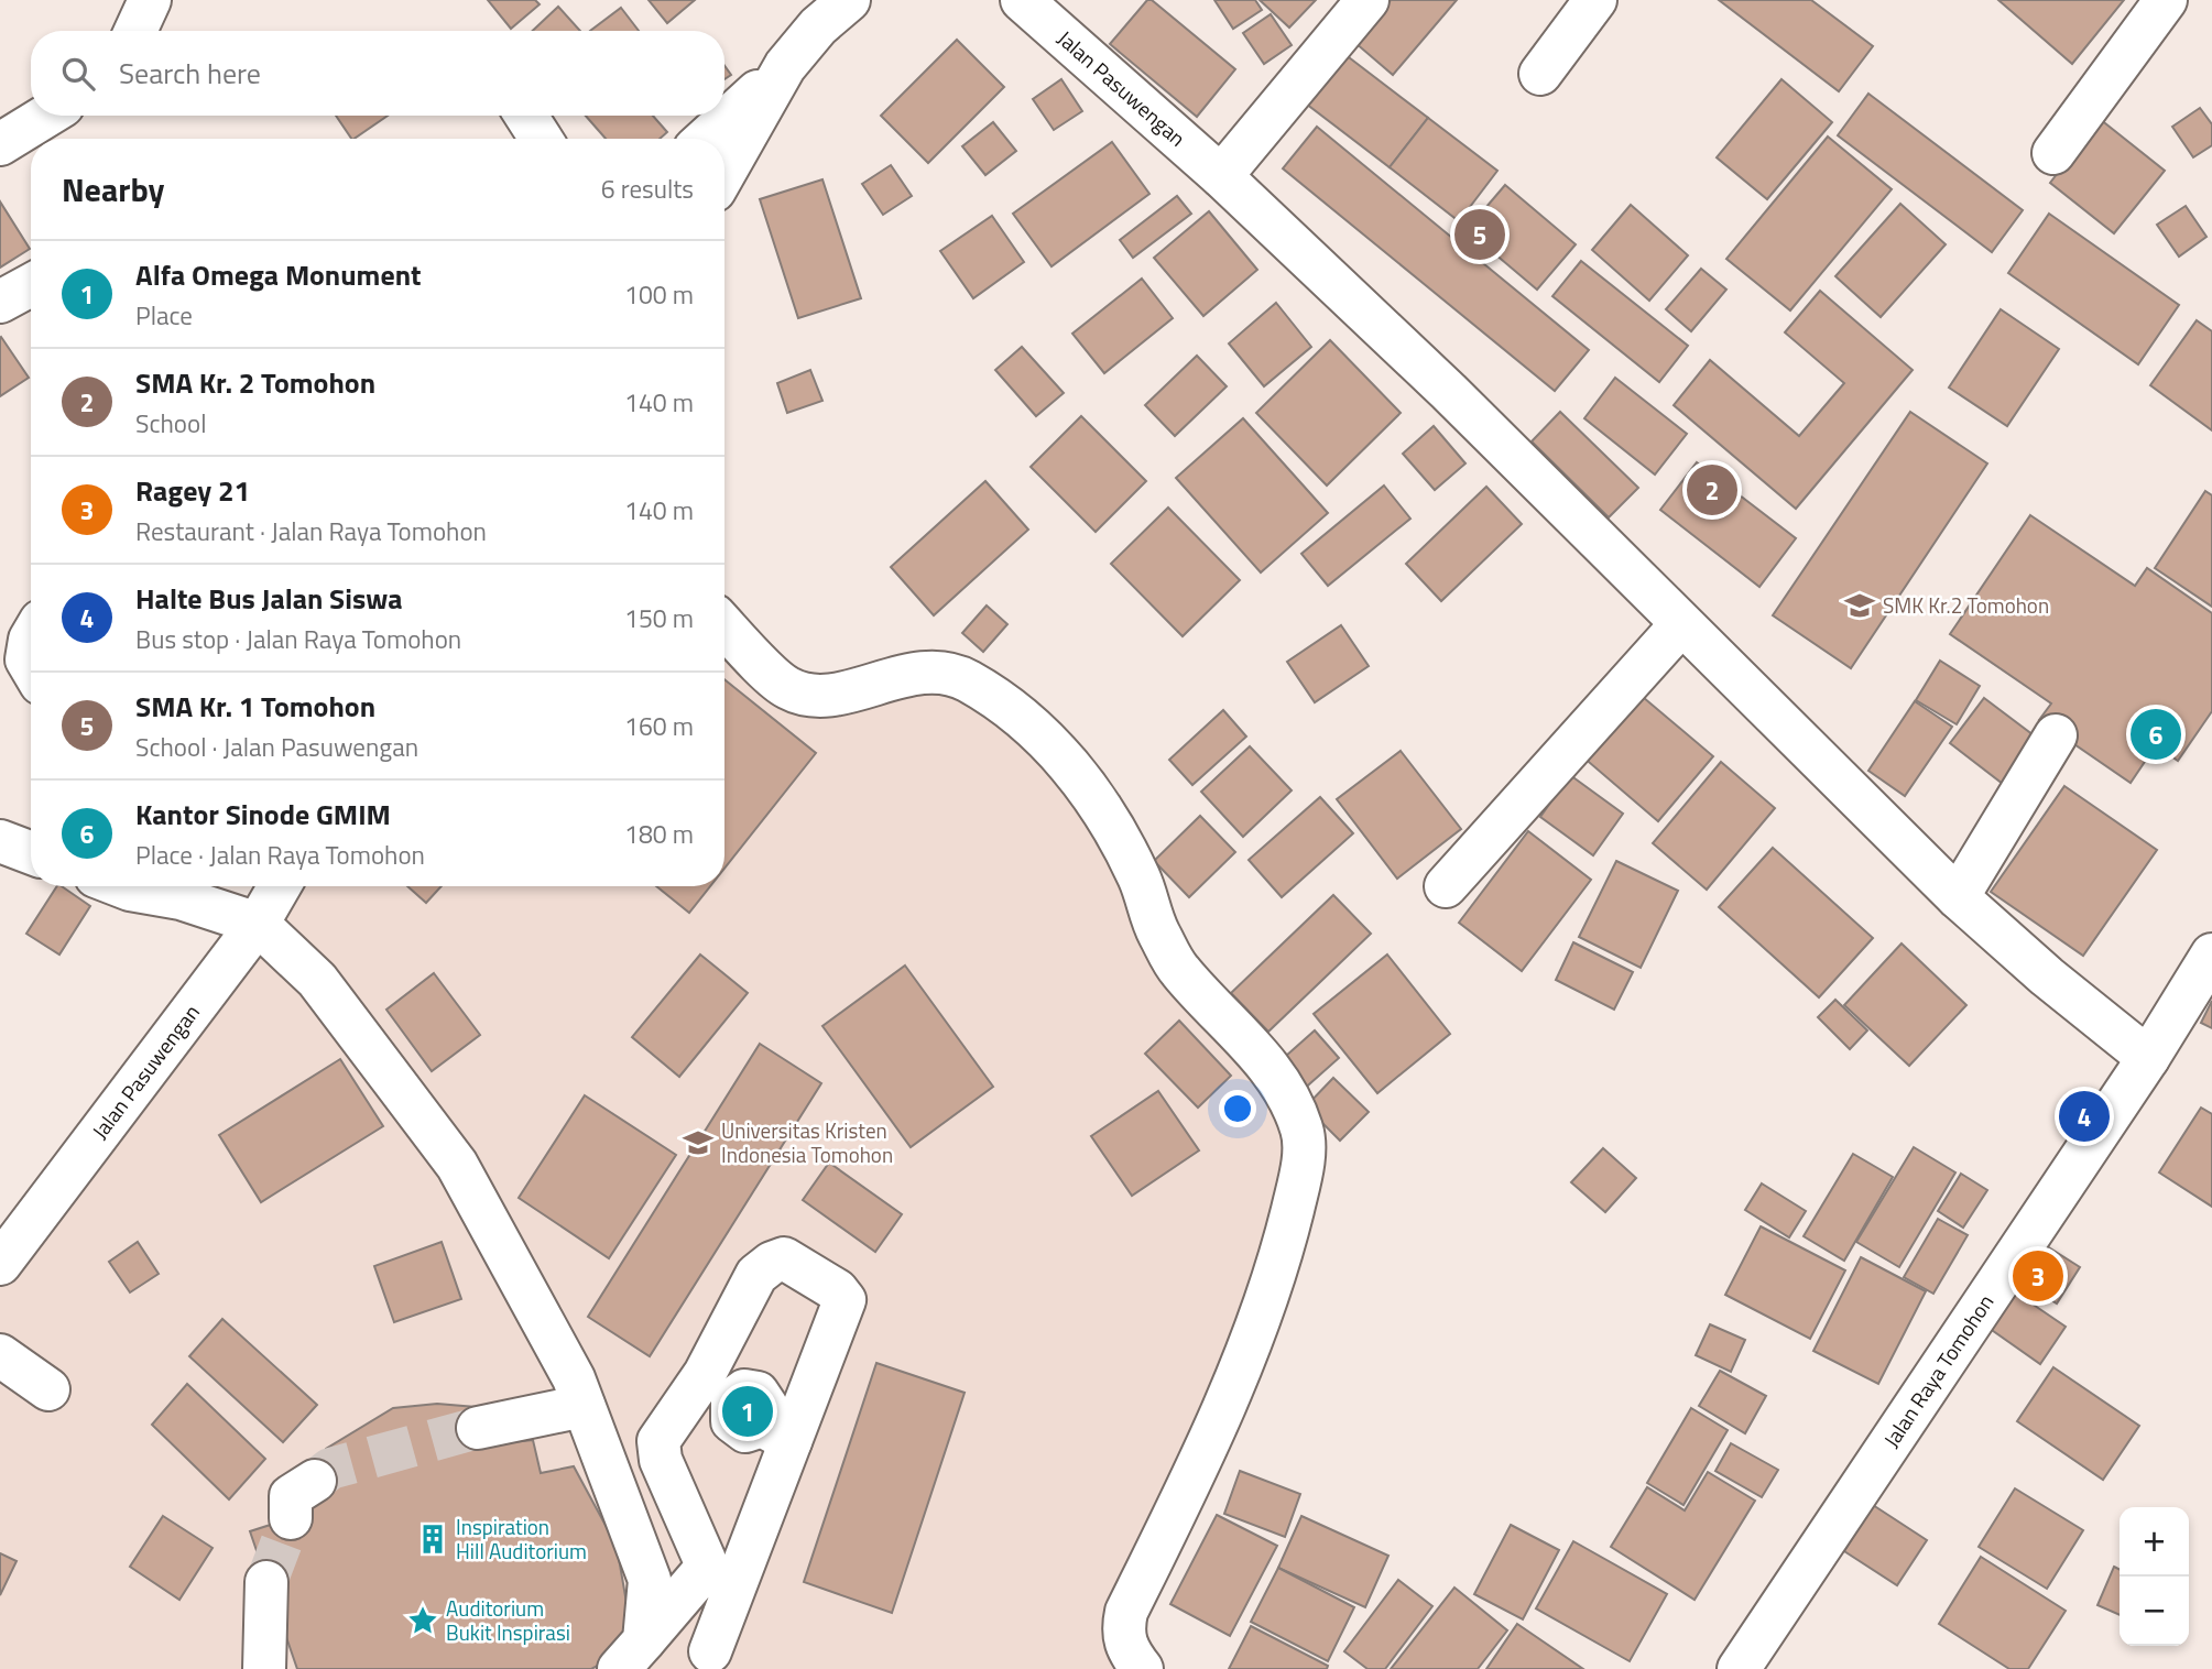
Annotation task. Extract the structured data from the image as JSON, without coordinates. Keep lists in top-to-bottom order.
{
  "streets": {
    "main road": ["Jalan Pasuwengan", "Jalan Raya Tomohon"]
  },
  "crossings": [
    ["Jalan Pasuwengan", "Jalan Raya Tomohon"]
  ],
  "places": {
    "school or university": ["SMK Kr.2 Tomohon", "Universitas Kristen Indonesia Tomohon"],
    "building": ["Inspiration Hill Auditorium"],
    "place": ["Auditorium Bukit Inspirasi"]
  },
  "page": {
    "search": "Search here",
    "heading": ["Nearby", "6 results"],
    "pins": [
      "5",
      "2",
      "6",
      "4",
      "3",
      "1"
    ],
    "list": [
      {
        "mark": "1",
        "name": "Alfa Omega Monument",
        "note": "Place",
        "value": "100 m"
      },
      {
        "mark": "2",
        "name": "SMA Kr. 2 Tomohon",
        "note": "School",
        "value": "140 m"
      },
      {
        "mark": "3",
        "name": "Ragey 21",
        "note": "Restaurant · Jalan Raya Tomohon",
        "value": "140 m"
      },
      {
        "mark": "4",
        "name": "Halte Bus Jalan Siswa",
        "note": "Bus stop · Jalan Raya Tomohon",
        "value": "150 m"
      },
      {
        "mark": "5",
        "name": "SMA Kr. 1 Tomohon",
        "note": "School · Jalan Pasuwengan",
        "value": "160 m"
      },
      {
        "mark": "6",
        "name": "Kantor Sinode GMIM",
        "note": "Place · Jalan Raya Tomohon",
        "value": "180 m"
      }
    ],
    "map_buttons": ["+", "−"]
  }
}
